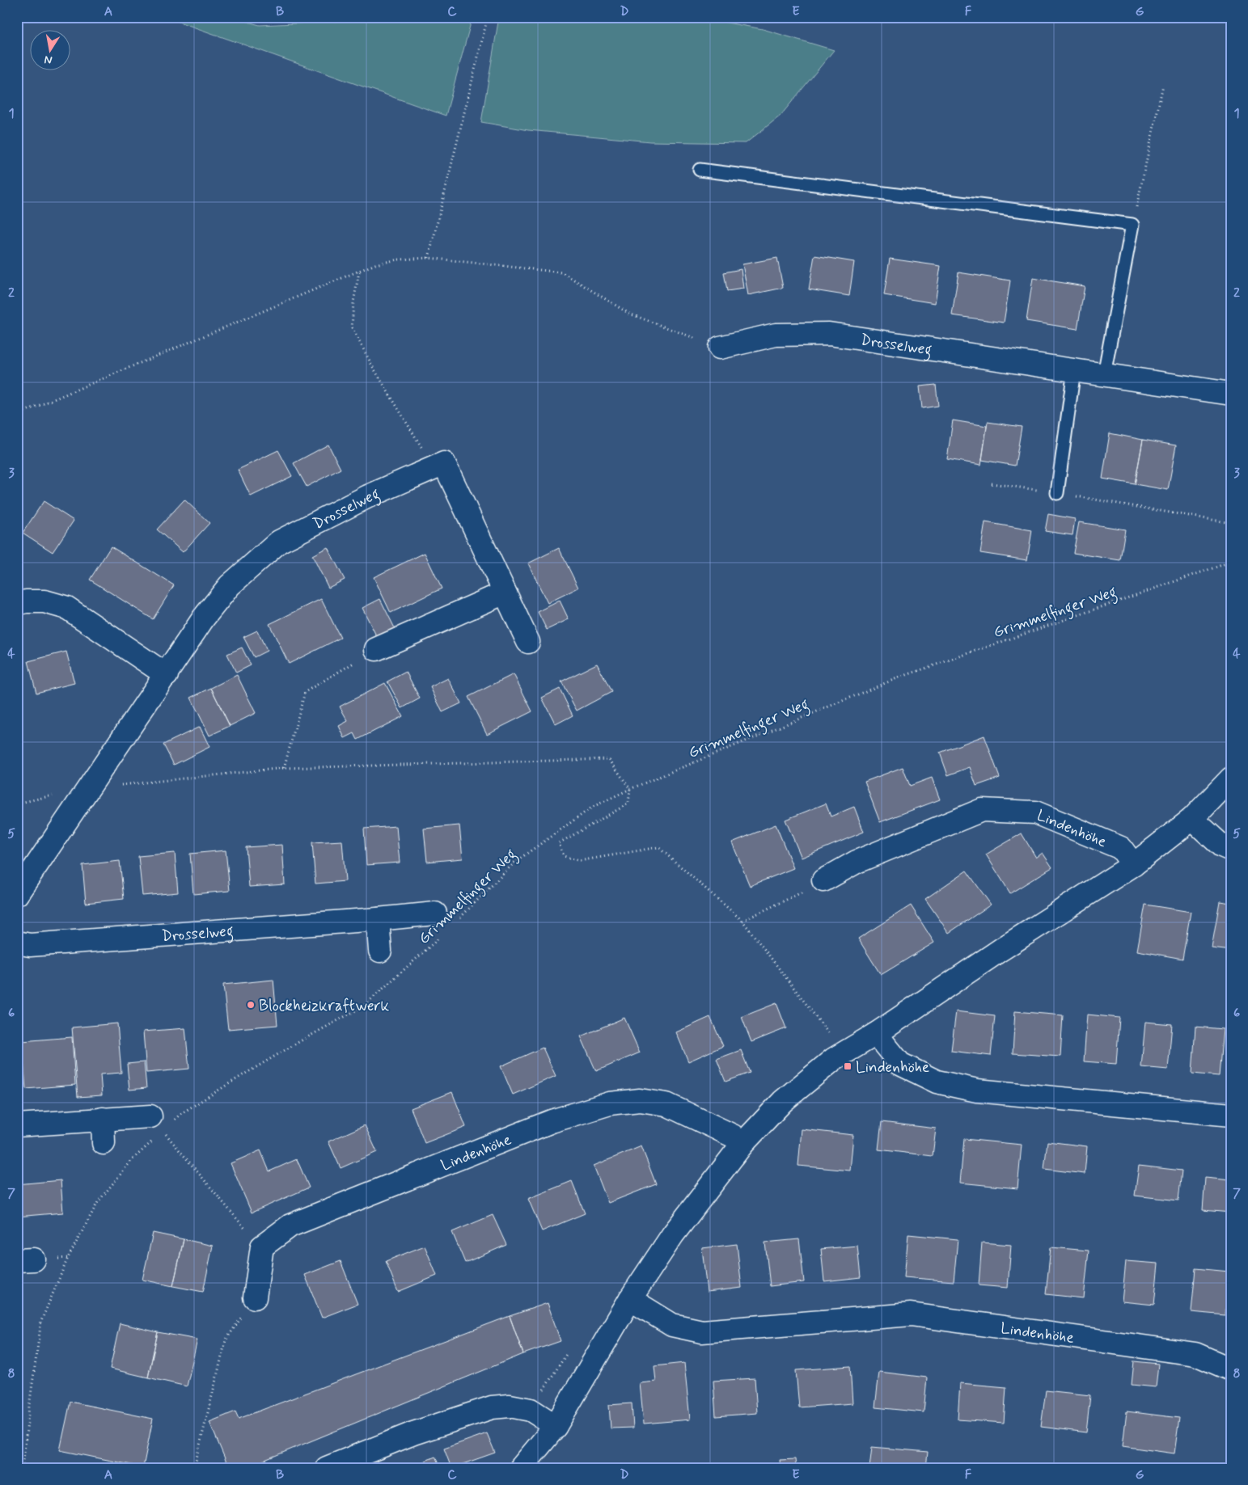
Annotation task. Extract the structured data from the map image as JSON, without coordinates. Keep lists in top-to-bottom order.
{
  "streets": {
    "street": ["Drosselweg", "Lindenhöhe"],
    "path": ["Grimmelfinger Weg"]
  },
  "places": {
    "other": ["Blockheizkraftwerk"],
    "transit": ["Lindenhöhe"]
  },
  "north": "bottom",
  "grid": {
    "columns": [
      "A",
      "B",
      "C",
      "D",
      "E",
      "F",
      "G"
    ],
    "rows": [
      "1",
      "2",
      "3",
      "4",
      "5",
      "6",
      "7",
      "8"
    ]
  }
}
